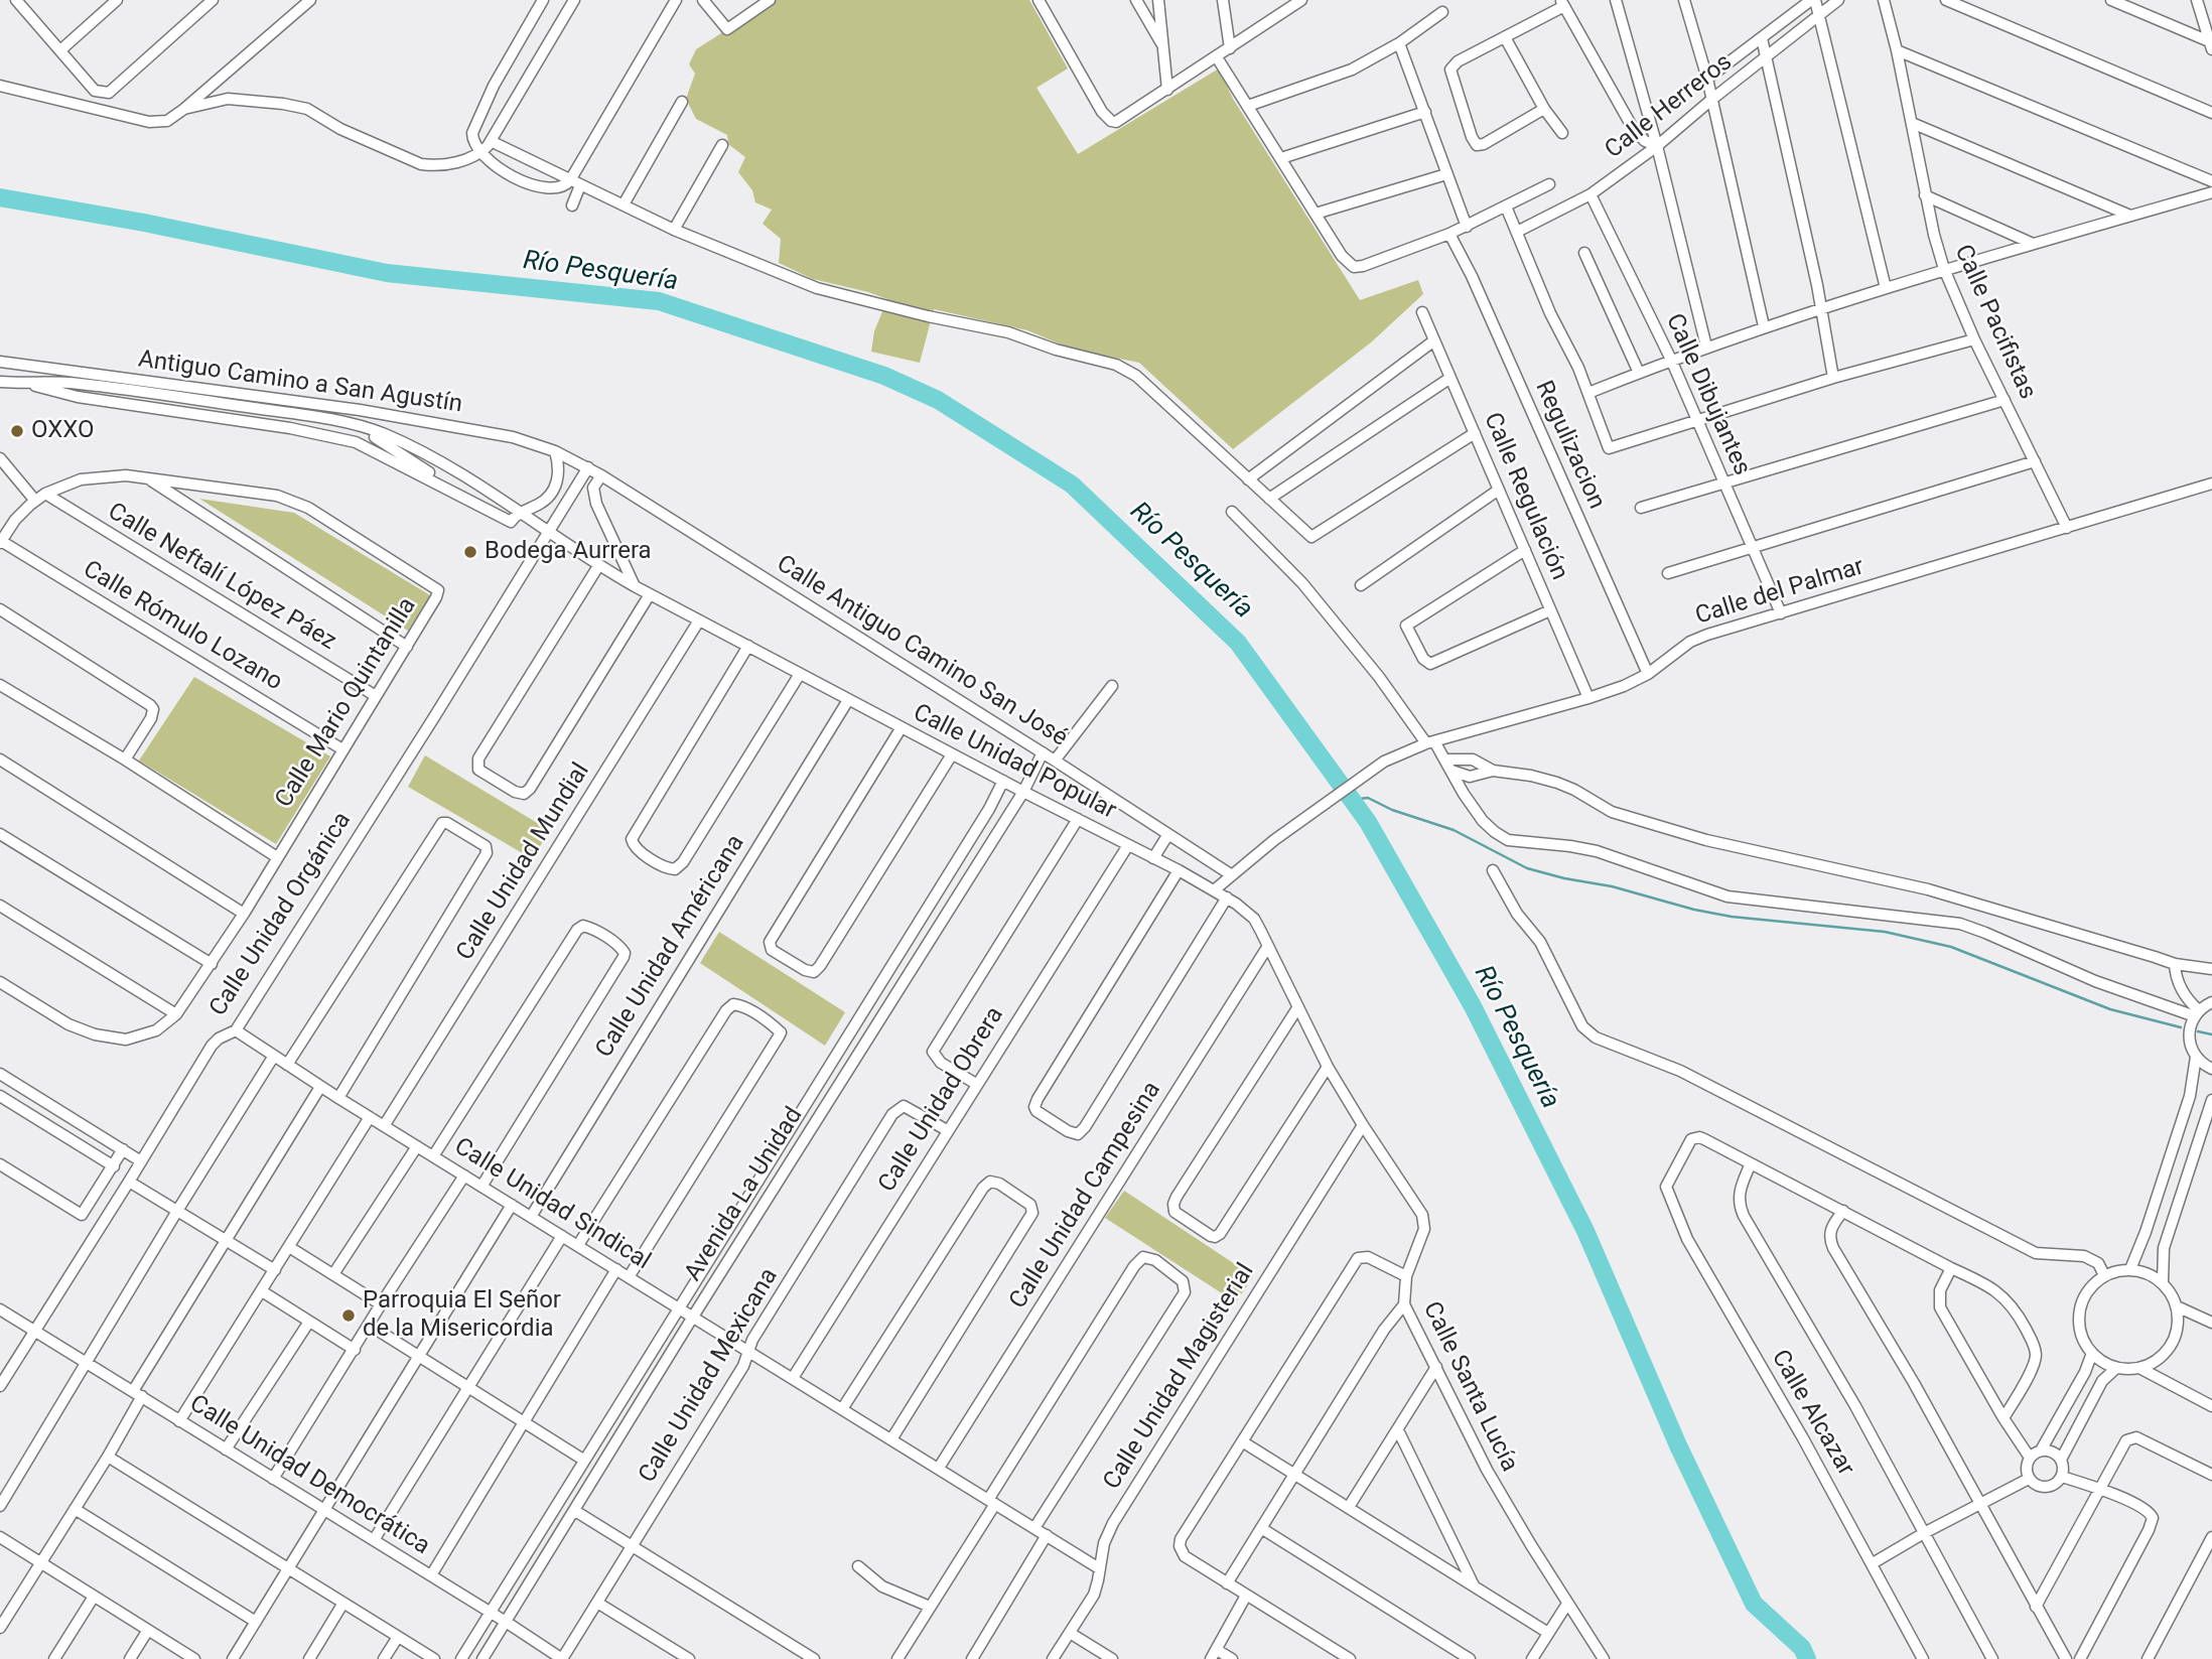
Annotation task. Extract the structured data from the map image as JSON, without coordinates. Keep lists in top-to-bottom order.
{
  "streets": {
    "street": [
      "Calle Herreros",
      "Calle Pacifistas",
      "Antiguo Camino a San Agustín",
      "Calle Dibujantes",
      "Regulizacion",
      "Calle Regulación",
      "Calle Neftalí López Páez",
      "Calle del Palmar",
      "Calle Rómulo Lozano",
      "Calle Antiguo Camino San José",
      "Calle Mario Quintanilla",
      "Calle Unidad Popular",
      "Calle Unidad Mundial",
      "Calle Unidad Orgánica",
      "Calle Unidad Américana",
      "Calle Unidad Obrera",
      "Avenida La Unidad",
      "Calle Unidad Campesina",
      "Calle Unidad Sindical",
      "Calle Unidad Mexicana",
      "Calle Unidad Magisterial",
      "Calle Santa Lucía",
      "Calle Alcazar",
      "Calle Unidad Democrática"
    ]
  },
  "crossings": [
    ["Calle Herreros", "Calle Dibujantes"],
    ["Calle Pacifistas", "Calle del Palmar"],
    ["Antiguo Camino a San Agustín", "Calle Antiguo Camino San José"],
    ["Antiguo Camino a San Agustín", "Calle Unidad Popular"],
    ["Antiguo Camino a San Agustín", "Calle Unidad Orgánica"],
    ["Calle Dibujantes", "Calle del Palmar"],
    ["Regulizacion", "Calle del Palmar"],
    ["Calle Regulación", "Calle del Palmar"],
    ["Calle Neftalí López Páez", "Calle Mario Quintanilla"],
    ["Calle del Palmar", "Calle Antiguo Camino San José"],
    ["Calle del Palmar", "Calle Unidad Popular"],
    ["Calle Rómulo Lozano", "Calle Mario Quintanilla"],
    ["Calle Antiguo Camino San José", "Calle Unidad Orgánica"],
    ["Calle Antiguo Camino San José", "Avenida La Unidad"],
    ["Calle Unidad Popular", "Calle Unidad Mundial"],
    ["Calle Unidad Popular", "Calle Unidad Orgánica"],
    ["Calle Unidad Popular", "Calle Unidad Américana"],
    ["Calle Unidad Popular", "Calle Unidad Obrera"],
    ["Calle Unidad Popular", "Avenida La Unidad"],
    ["Calle Unidad Popular", "Calle Unidad Campesina"],
    ["Calle Unidad Popular", "Calle Unidad Magisterial"],
    ["Calle Unidad Popular", "Calle Santa Lucía"],
    ["Calle Unidad Mundial", "Calle Unidad Sindical"],
    ["Calle Unidad Orgánica", "Calle Unidad Sindical"],
    ["Calle Unidad Orgánica", "Calle Unidad Democrática"],
    ["Calle Unidad Américana", "Calle Unidad Sindical"],
    ["Calle Unidad Obrera", "Calle Unidad Sindical"],
    ["Calle Unidad Obrera", "Calle Unidad Mexicana"],
    ["Avenida La Unidad", "Calle Unidad Sindical"],
    ["Avenida La Unidad", "Calle Unidad Democrática"],
    ["Calle Unidad Campesina", "Calle Unidad Sindical"],
    ["Calle Unidad Sindical", "Calle Unidad Mexicana"],
    ["Calle Unidad Sindical", "Calle Unidad Magisterial"],
    ["Calle Unidad Mexicana", "Calle Unidad Democrática"],
    ["Calle Unidad Magisterial", "Calle Santa Lucía"]
  ],
  "water": ["Río Pesquería"],
  "places": ["OXXO", "Bodega Aurrera", "Parroquia El Señor de la Misericordia"]
}
